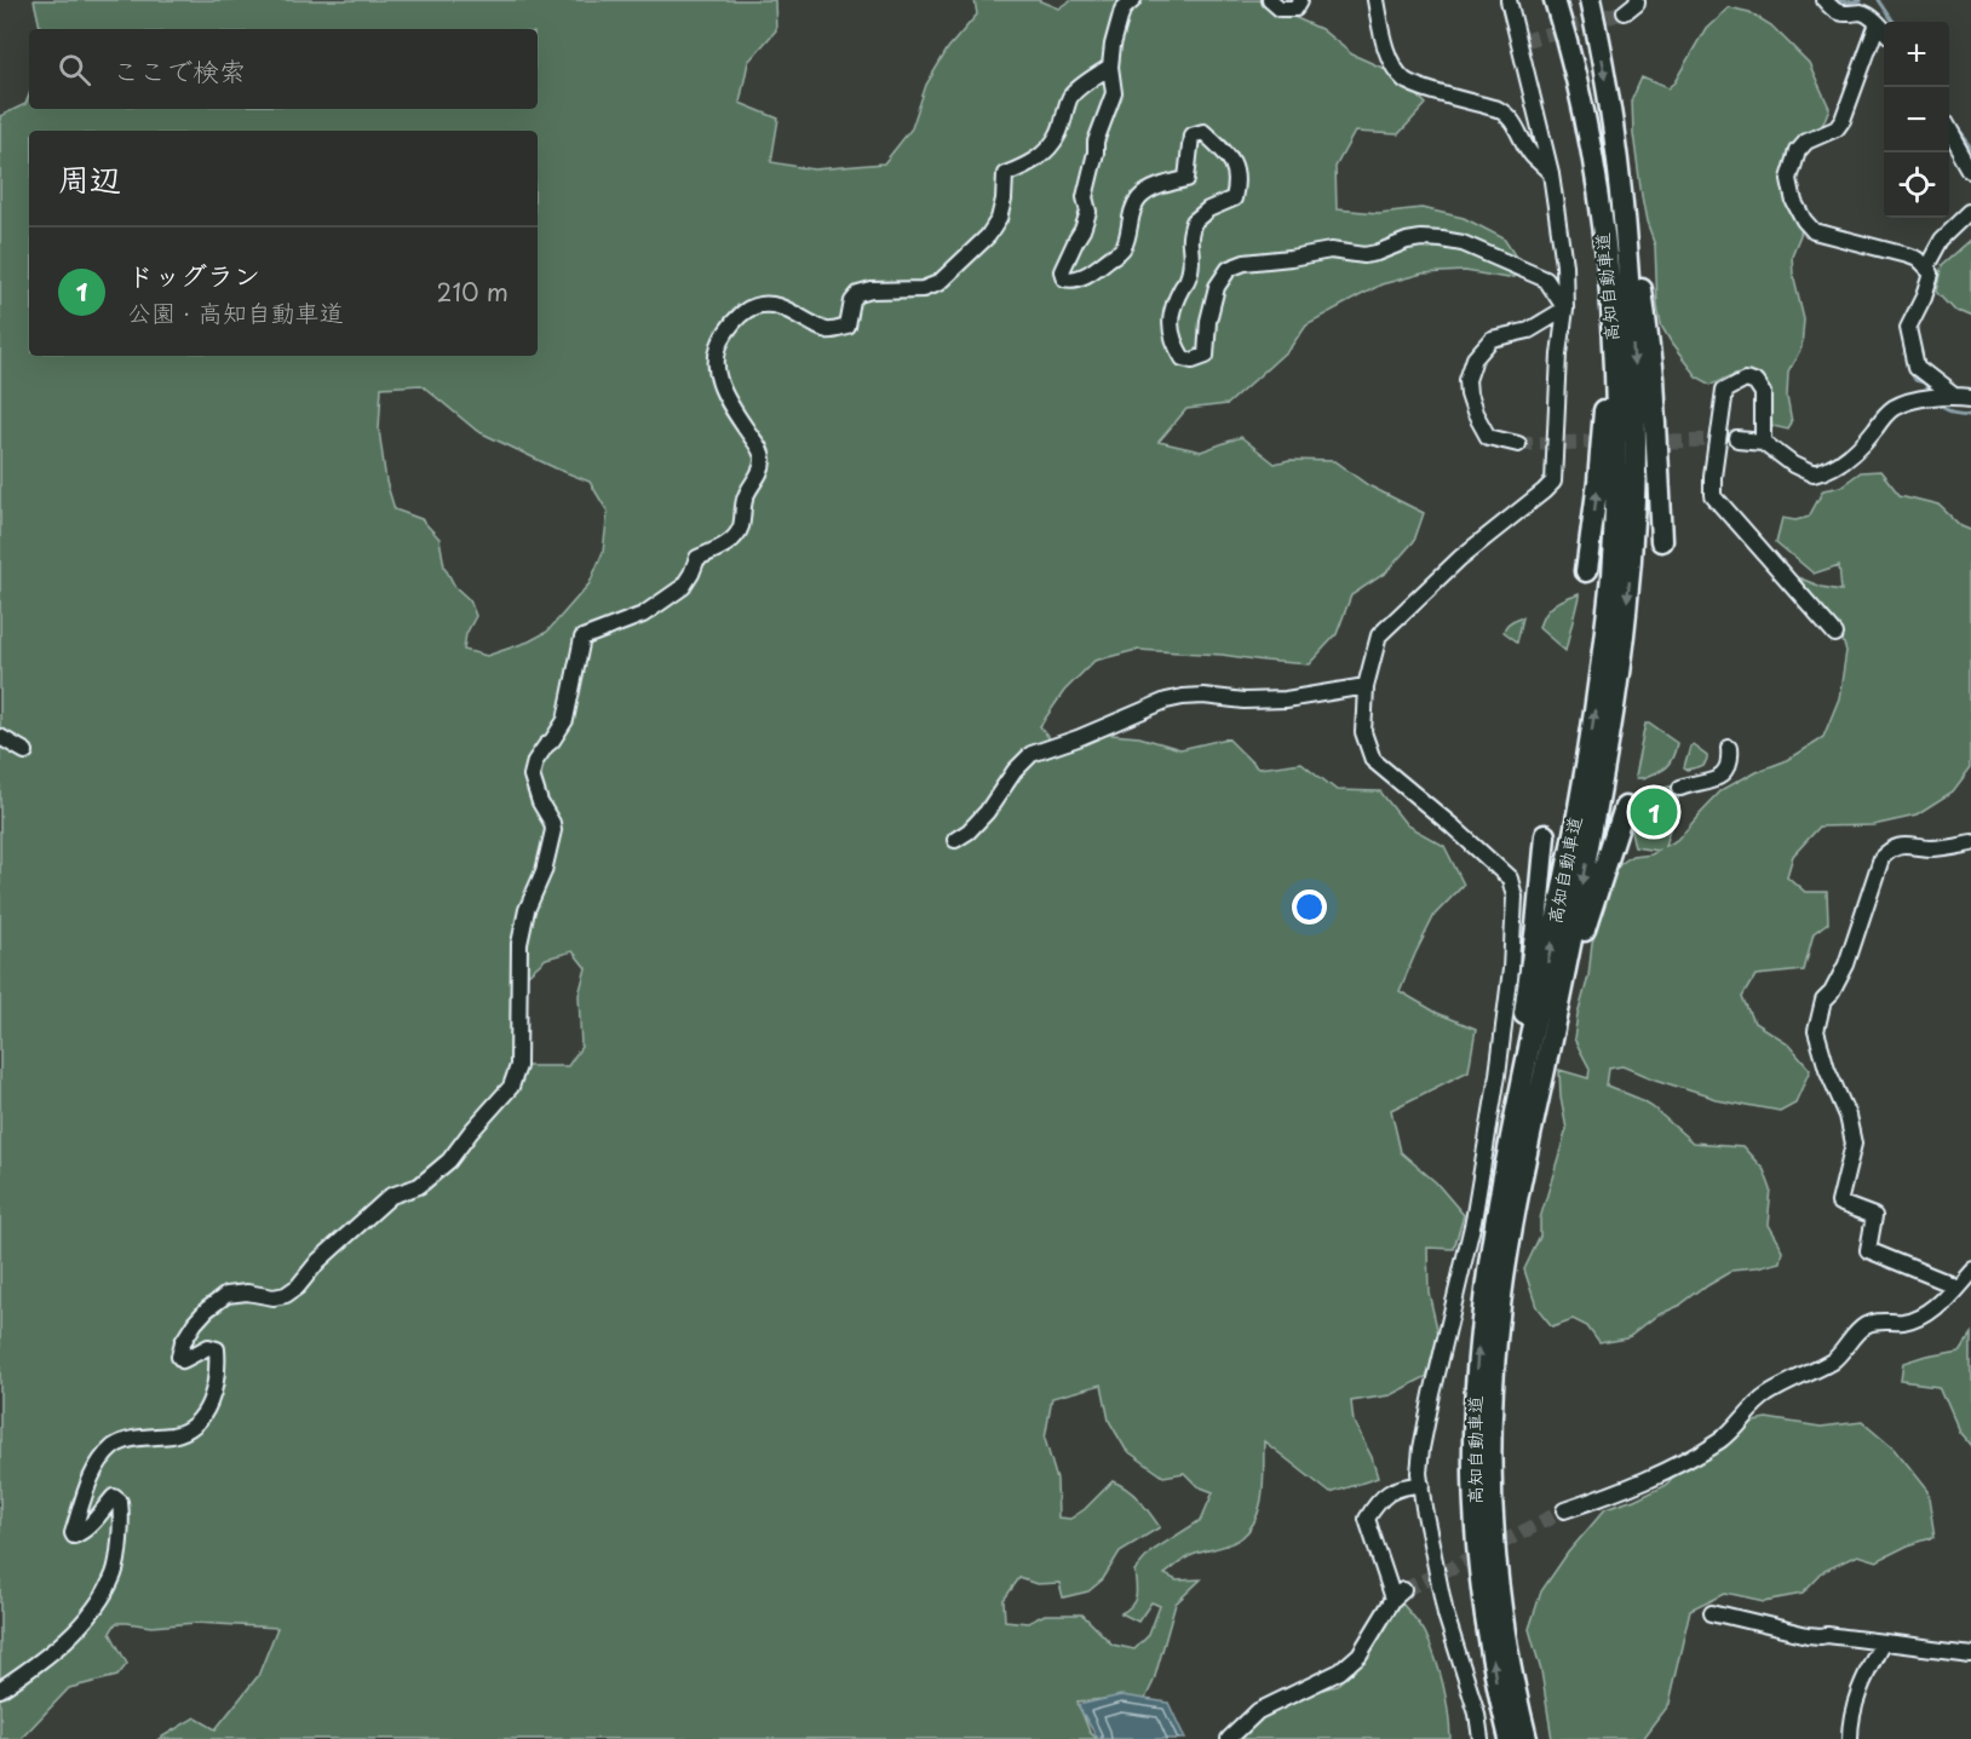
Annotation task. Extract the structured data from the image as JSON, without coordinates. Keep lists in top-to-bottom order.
{
  "streets": {
    "highway": ["高知自動車道"]
  },
  "page": {
    "map_buttons": ["+", "−"],
    "search": "ここで検索",
    "heading": "周辺",
    "list": [
      {
        "mark": "1",
        "name": "ドッグラン",
        "note": "公園 · 高知自動車道",
        "value": "210 m"
      }
    ],
    "pins": "1"
  }
}
